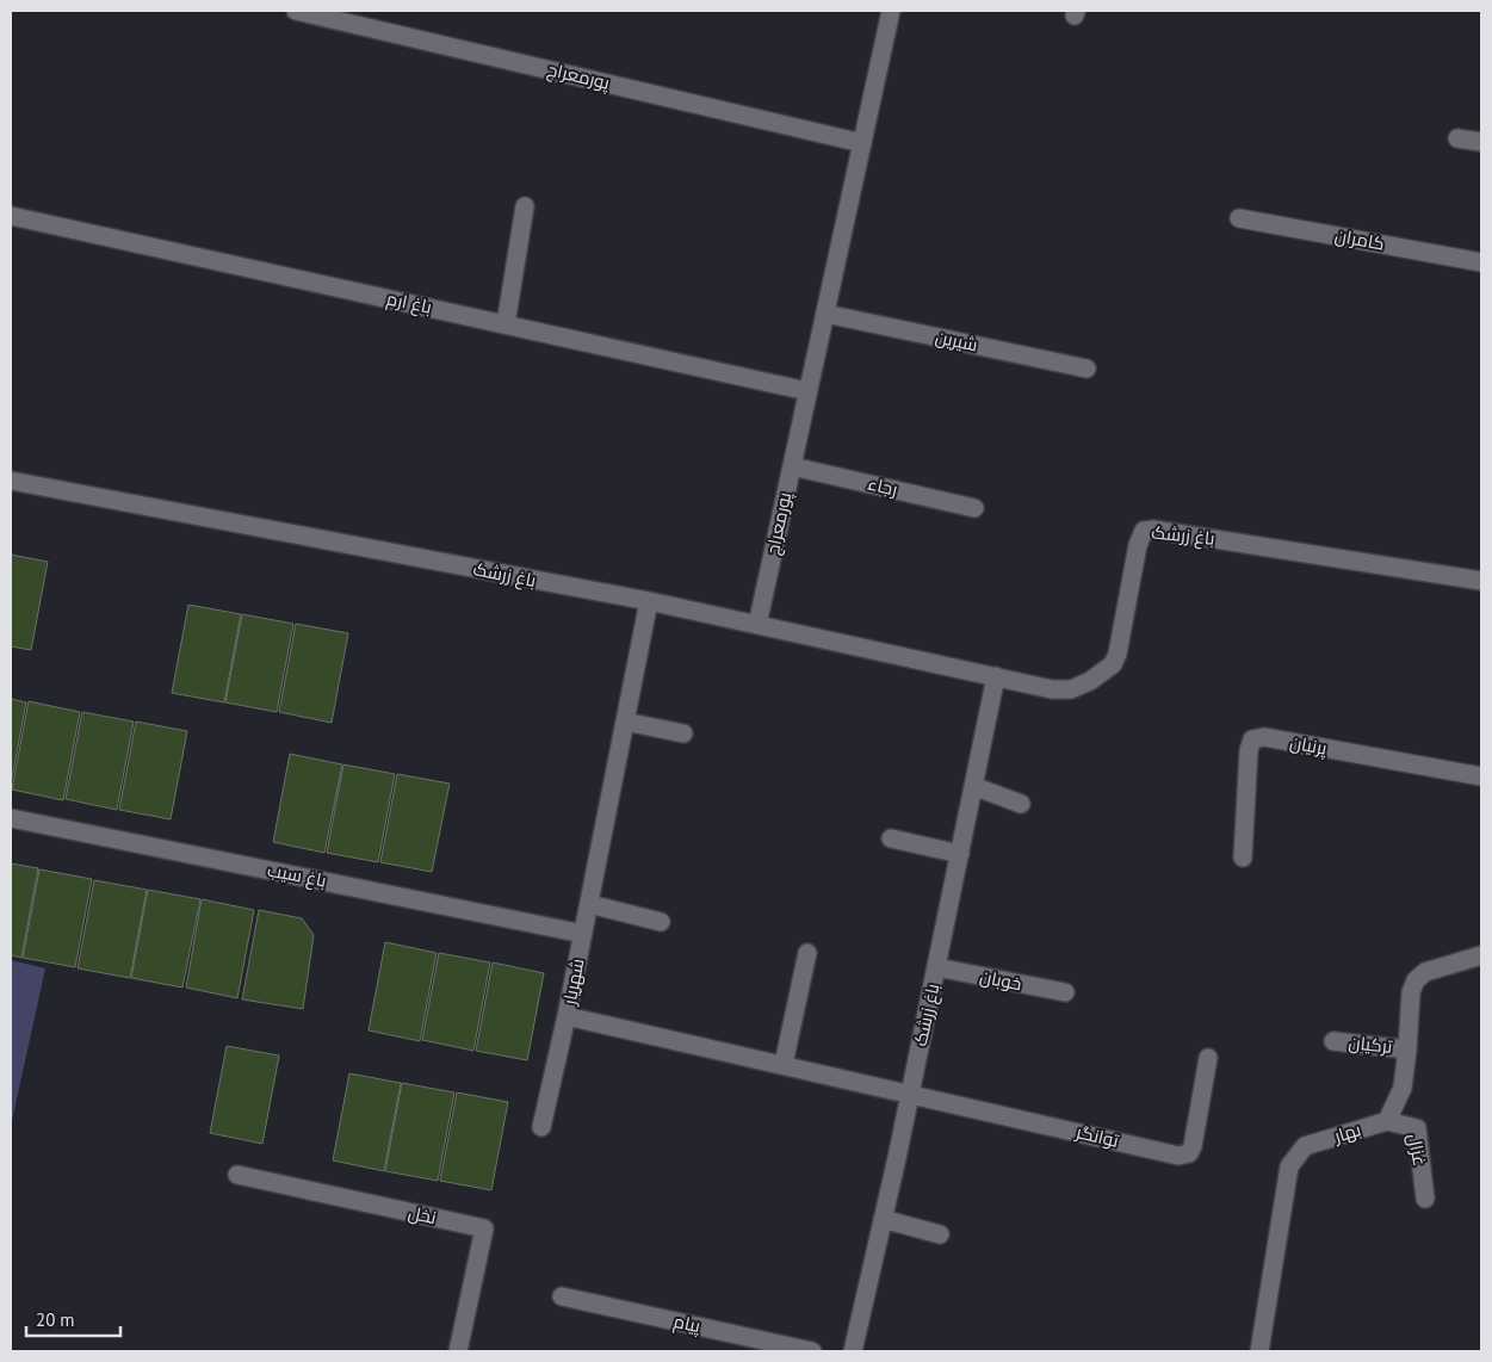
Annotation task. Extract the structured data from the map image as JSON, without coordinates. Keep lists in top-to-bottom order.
{
  "streets": {
    "street": [
      "پورمعراج",
      "کامران",
      "باغ ارم",
      "شیرین",
      "رجاء",
      "باغ زرشک",
      "پرنیان",
      "باغ سیب",
      "خوبان",
      "شهریار",
      "ترکیان",
      "بهار",
      "توانگر",
      "غزال",
      "نخل",
      "پیام"
    ]
  },
  "crossings": [
    ["پورمعراج", "باغ ارم"],
    ["پورمعراج", "شیرین"],
    ["پورمعراج", "رجاء"],
    ["پورمعراج", "باغ زرشک"],
    ["باغ زرشک", "خوبان"],
    ["باغ زرشک", "شهریار"],
    ["باغ زرشک", "توانگر"],
    ["باغ سیب", "شهریار"],
    ["شهریار", "توانگر"],
    ["بهار", "غزال"]
  ],
  "scale_bar": "20 m"
}
